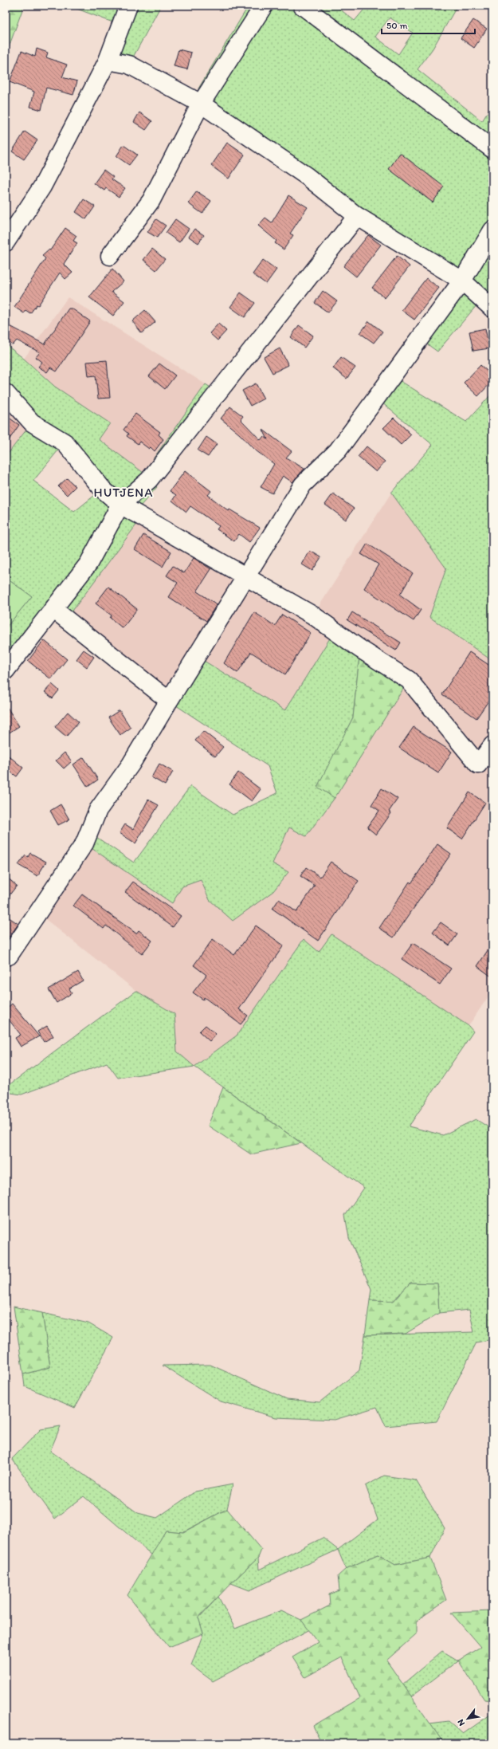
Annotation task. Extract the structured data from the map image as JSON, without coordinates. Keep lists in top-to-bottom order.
{
  "districts": ["HUTJENA"],
  "scale_bar": "50 m",
  "north": "bottom left"
}
